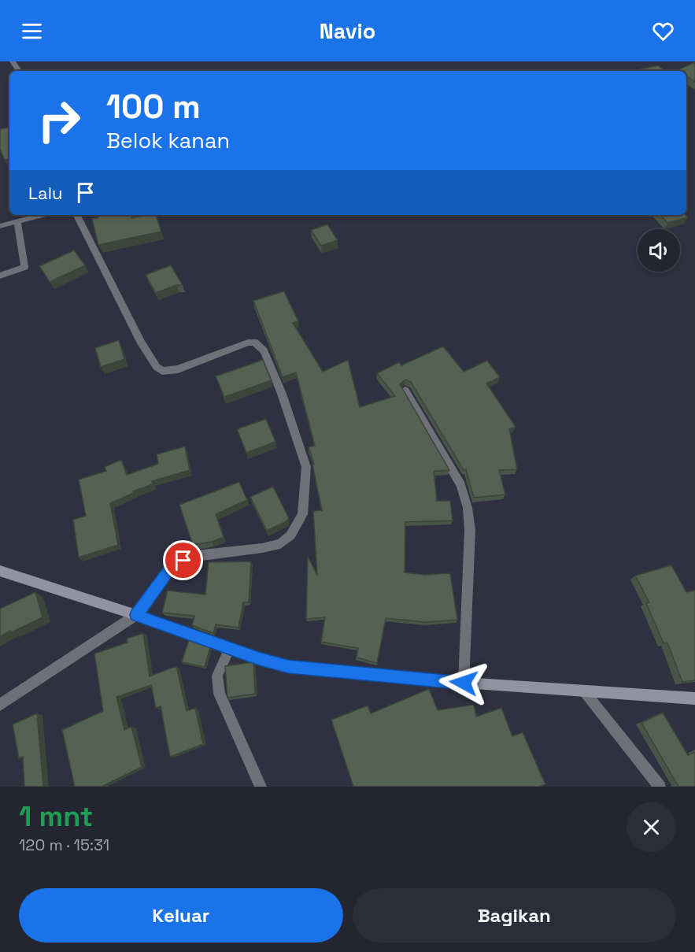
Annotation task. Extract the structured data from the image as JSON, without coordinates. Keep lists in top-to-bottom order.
{
  "page": {
    "header": "Navio",
    "turn": ["100 m", "Belok kanan"],
    "then": "Lalu",
    "heading": ["1 mnt", "120 m · 15:31"],
    "buttons": ["Keluar", "Bagikan"]
  }
}
